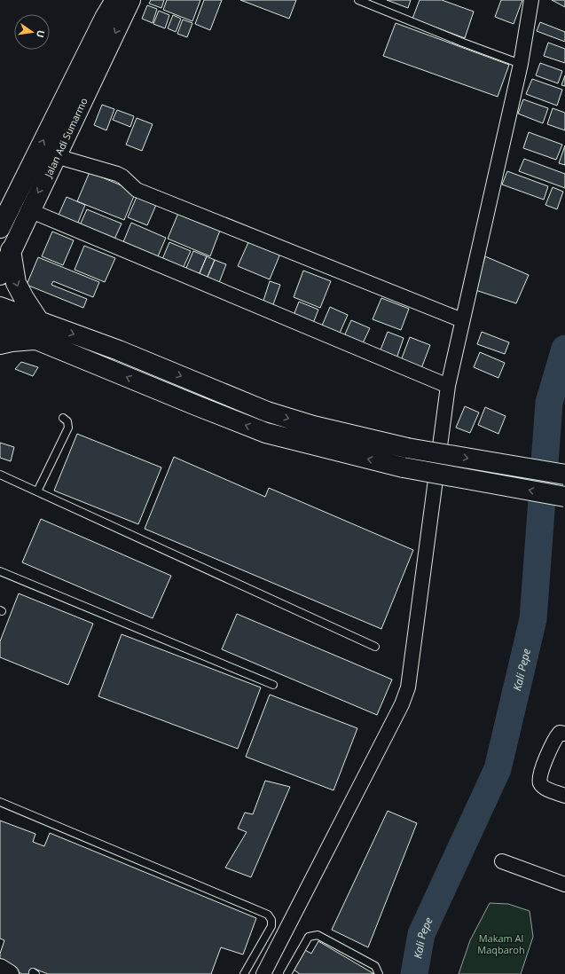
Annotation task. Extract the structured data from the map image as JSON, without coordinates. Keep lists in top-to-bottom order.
{
  "streets": {
    "main road": ["Jalan Adi Sumarmo"]
  },
  "water": ["Kali Pepe"],
  "parks": ["Makam Al Maqbaroh"],
  "north": "right"
}
